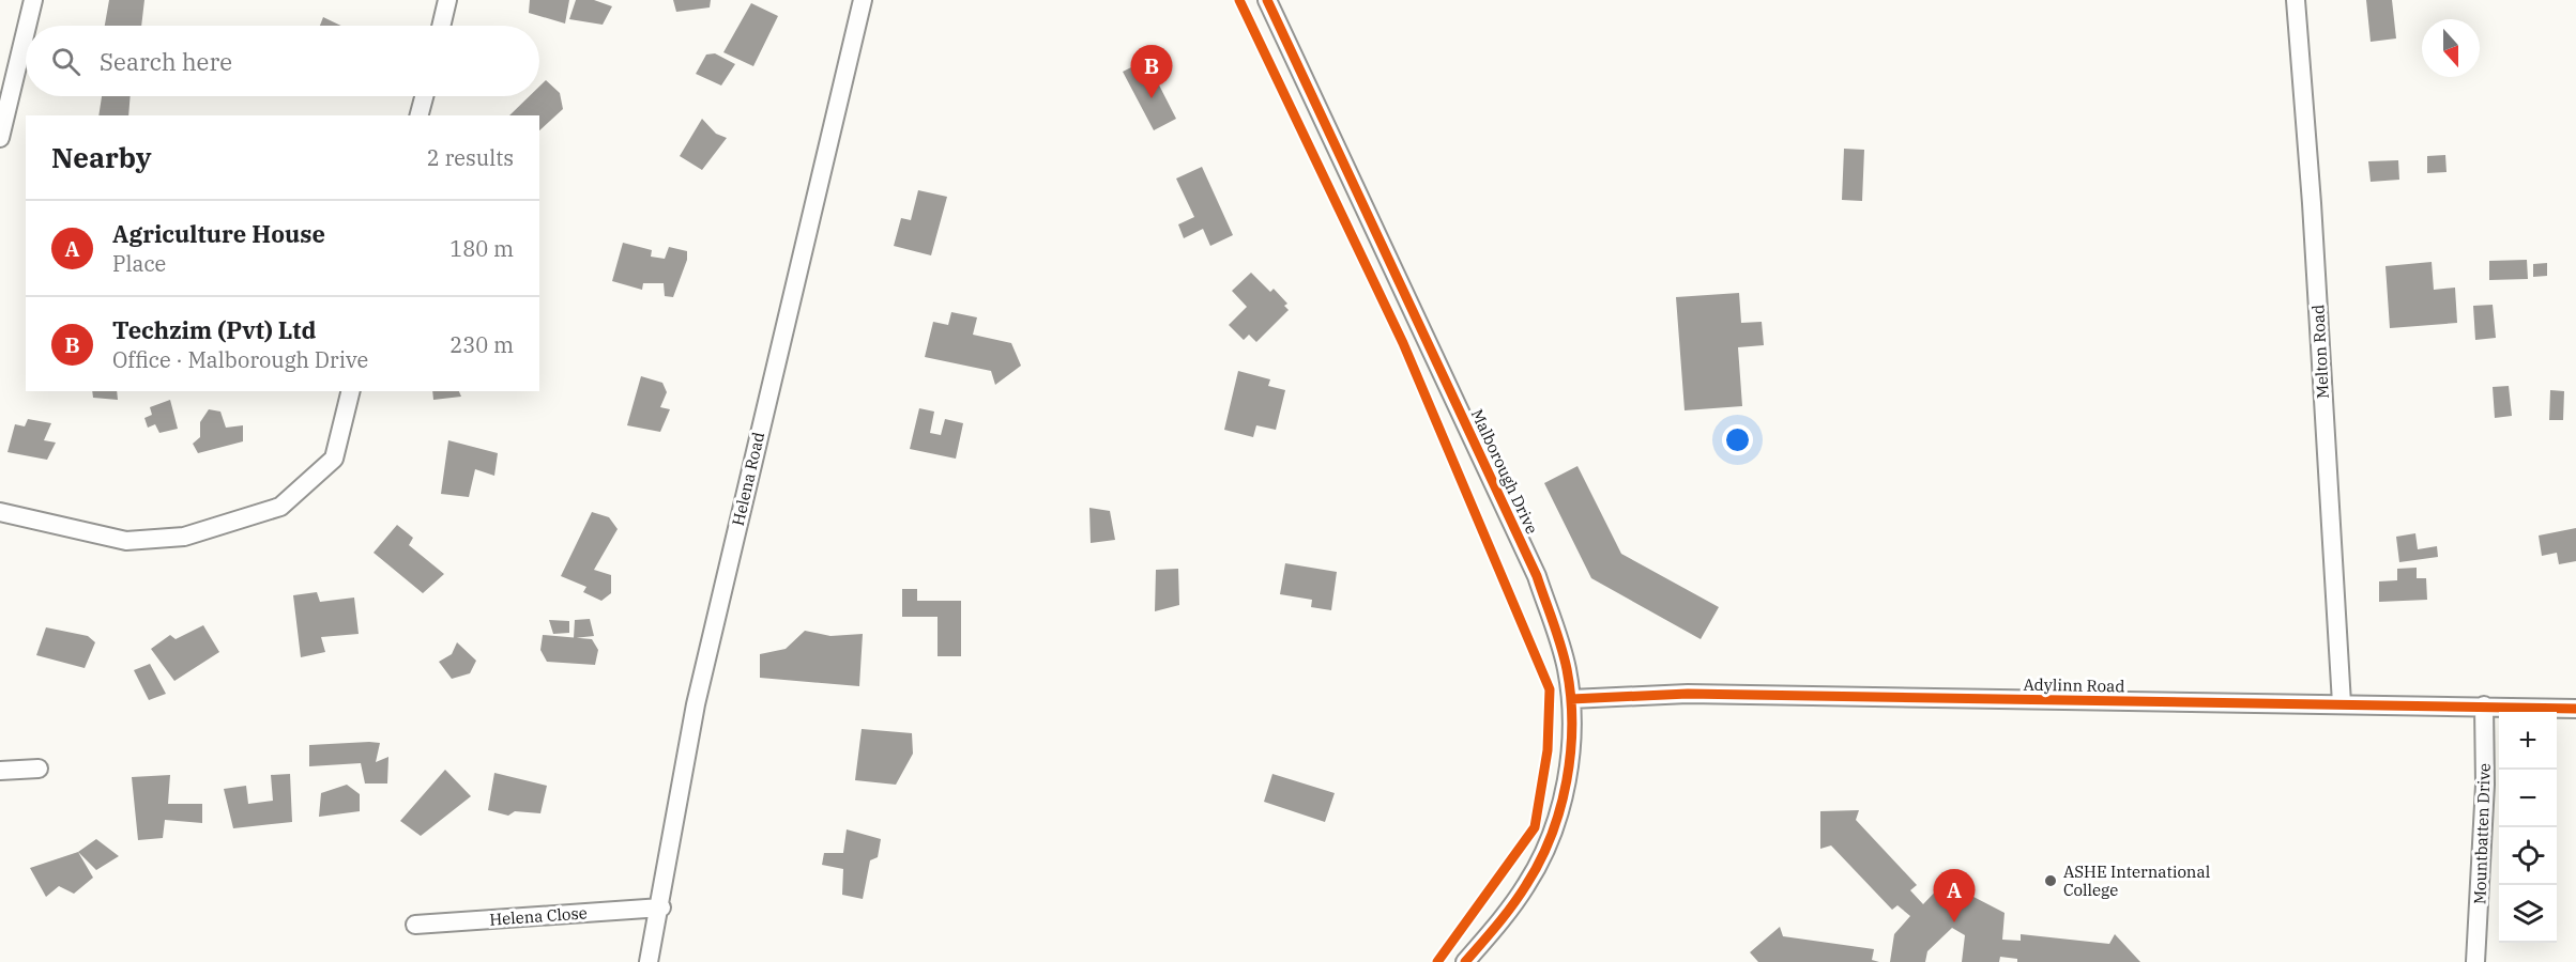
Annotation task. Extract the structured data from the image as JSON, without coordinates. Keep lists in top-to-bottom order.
{
  "streets": {
    "street": [
      "Melton Road",
      "Malborough Drive",
      "Helena Road",
      "Adylinn Road",
      "Mountbatten Drive",
      "Helena Close"
    ]
  },
  "crossings": [
    ["Melton Road", "Adylinn Road"],
    ["Malborough Drive", "Adylinn Road"],
    ["Helena Road", "Helena Close"],
    ["Adylinn Road", "Mountbatten Drive"]
  ],
  "places": ["ASHE International College"],
  "north": "bottom",
  "page": {
    "search": "Search here",
    "pins": ["B", "A"],
    "heading": ["Nearby", "2 results"],
    "list": [
      {
        "mark": "A",
        "name": "Agriculture House",
        "note": "Place",
        "value": "180 m"
      },
      {
        "mark": "B",
        "name": "Techzim (Pvt) Ltd",
        "note": "Office · Malborough Drive",
        "value": "230 m"
      }
    ],
    "map_buttons": ["+", "−"]
  }
}
